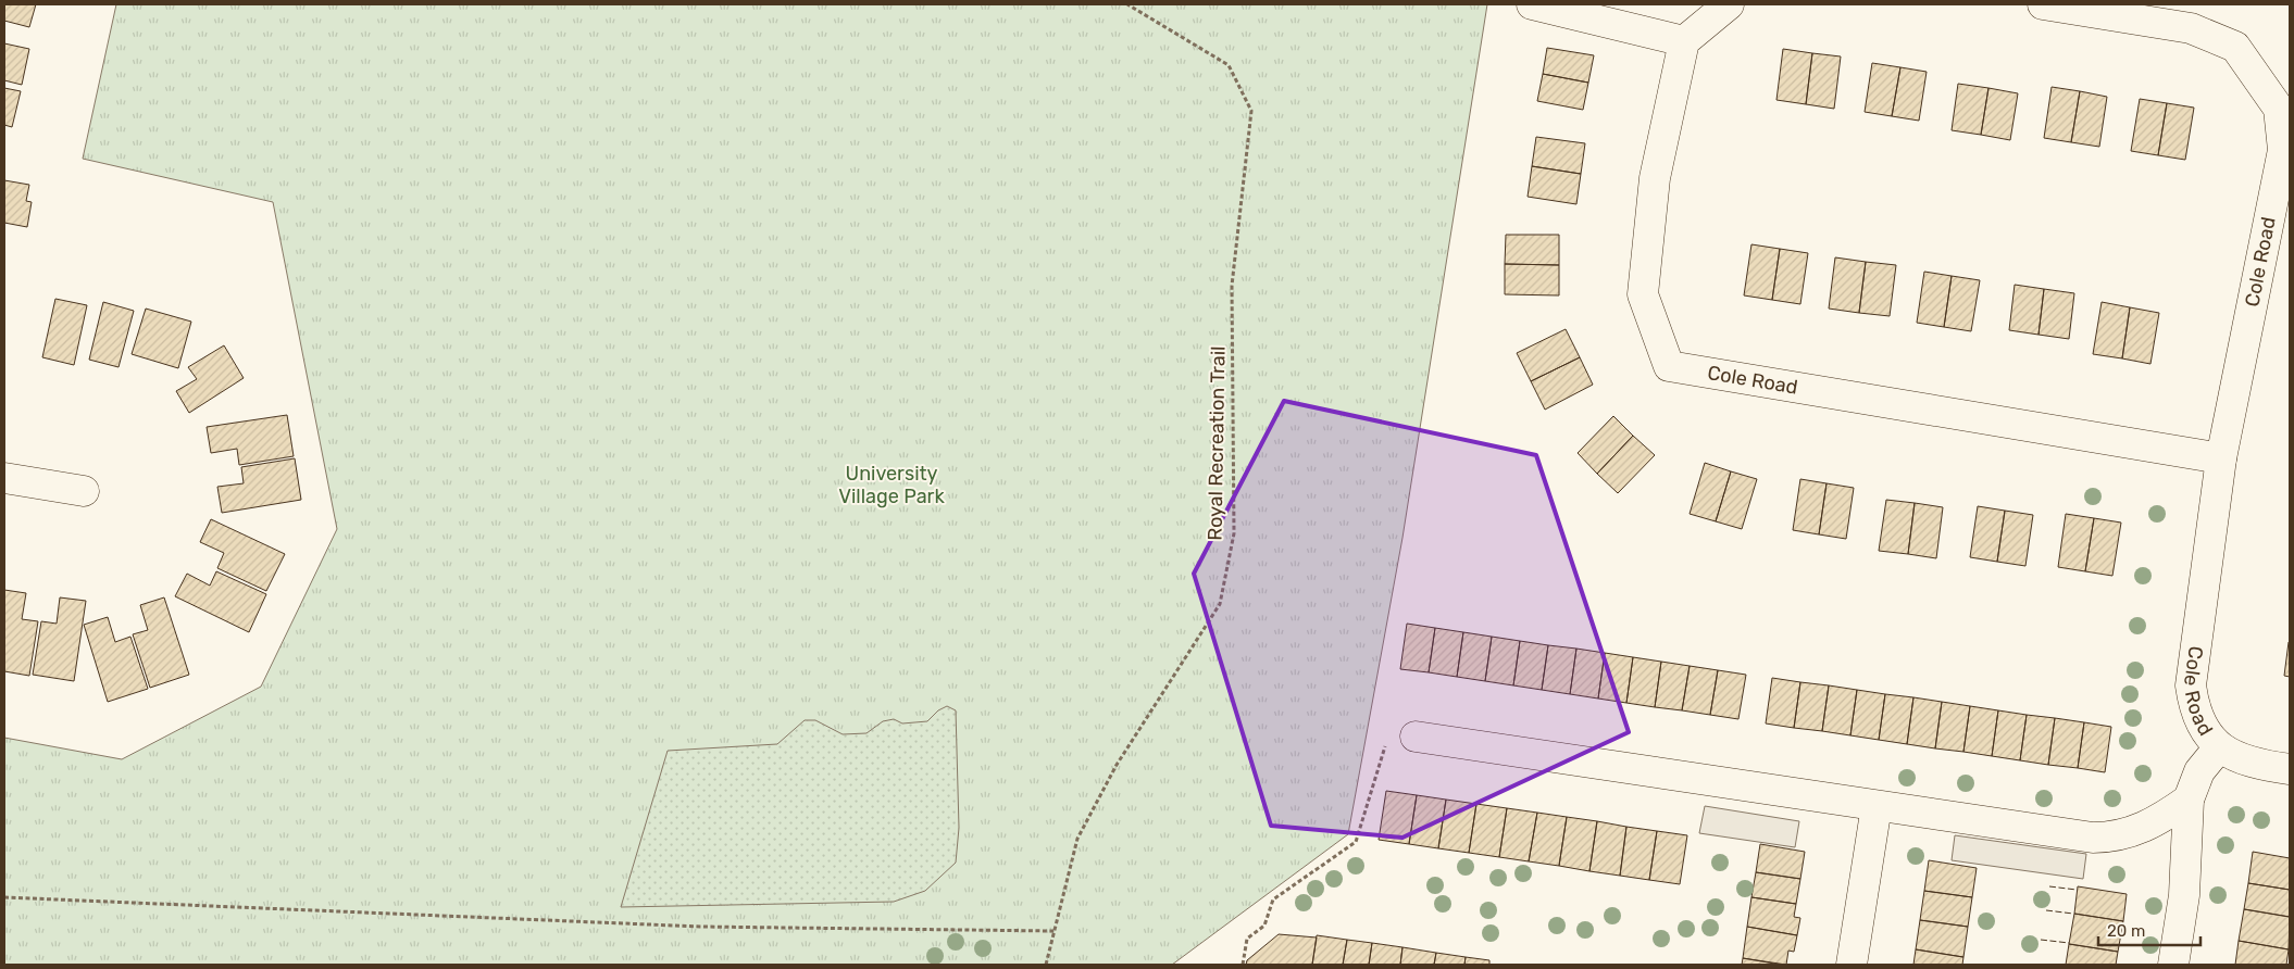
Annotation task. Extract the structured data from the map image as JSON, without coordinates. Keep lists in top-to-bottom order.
{
  "streets": {
    "street": ["Cole Road"],
    "path": ["Royal Recreation Trail"]
  },
  "parks": ["University Village Park"],
  "scale_bar": "20 m"
}
